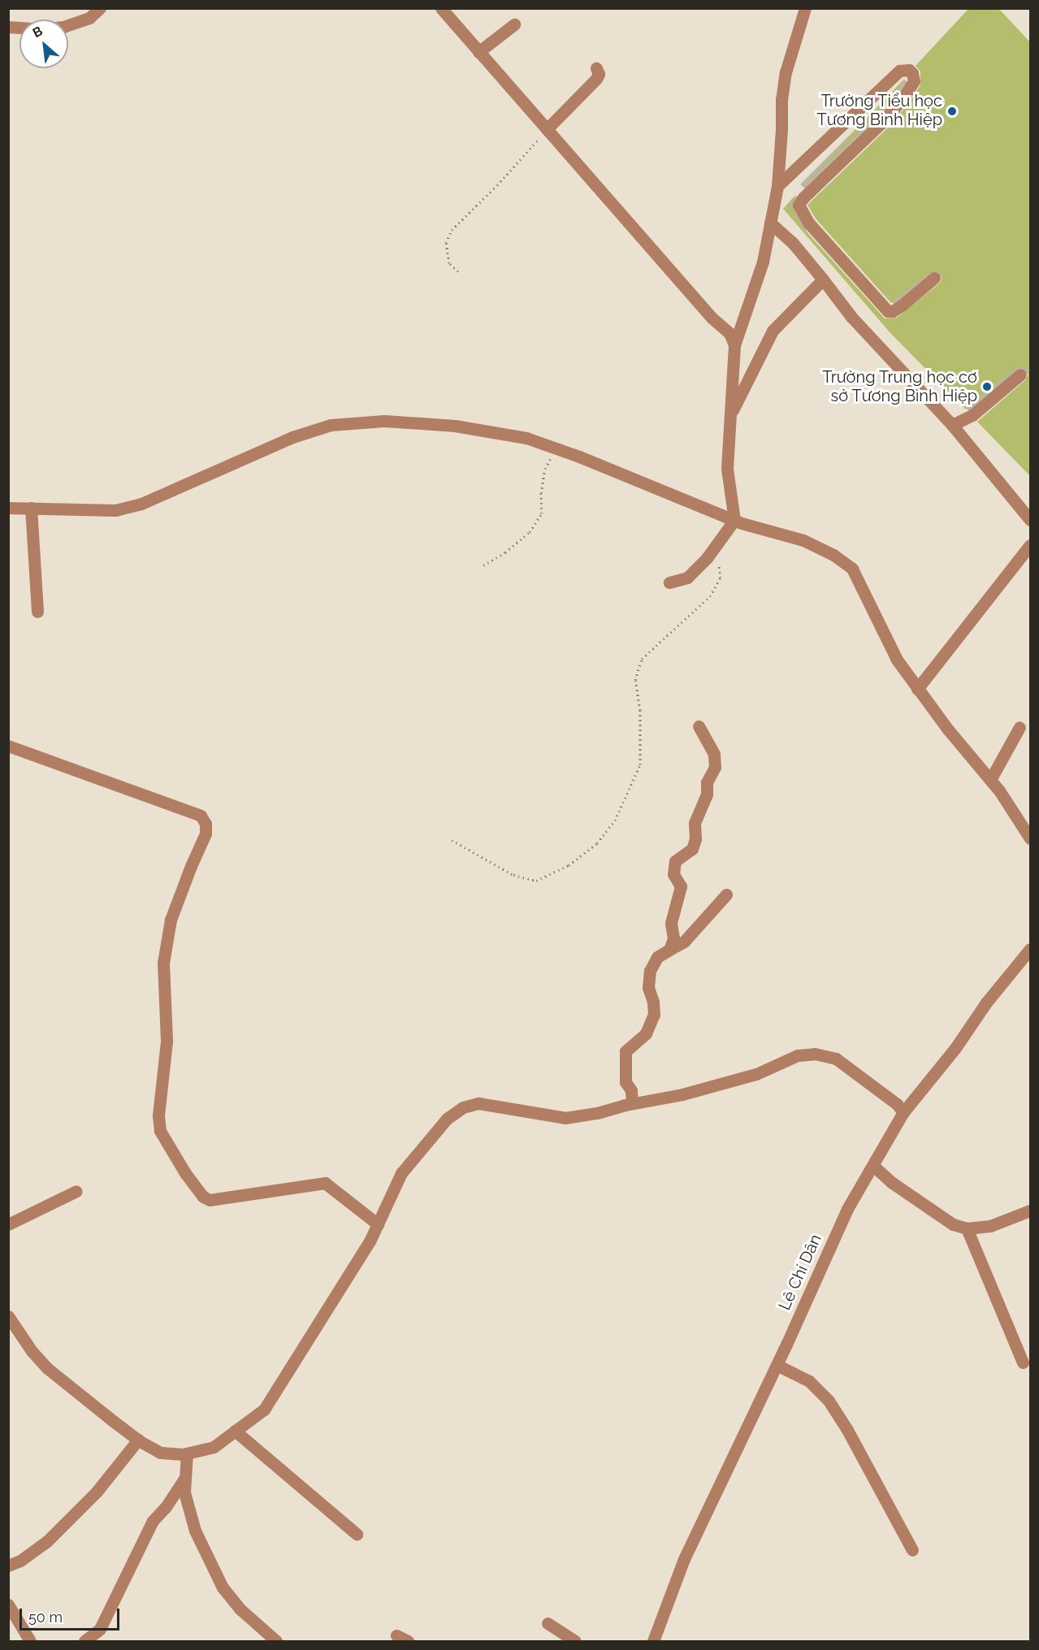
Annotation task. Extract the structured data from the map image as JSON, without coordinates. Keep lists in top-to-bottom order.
{
  "streets": {
    "street": ["Lê Chí Dân"]
  },
  "places": ["Trường Tiểu học Tương Bình Hiệp", "Trường Trung học cơ sở Tương Bình Hiệp"],
  "scale_bar": "50 m",
  "north": "top left"
}
